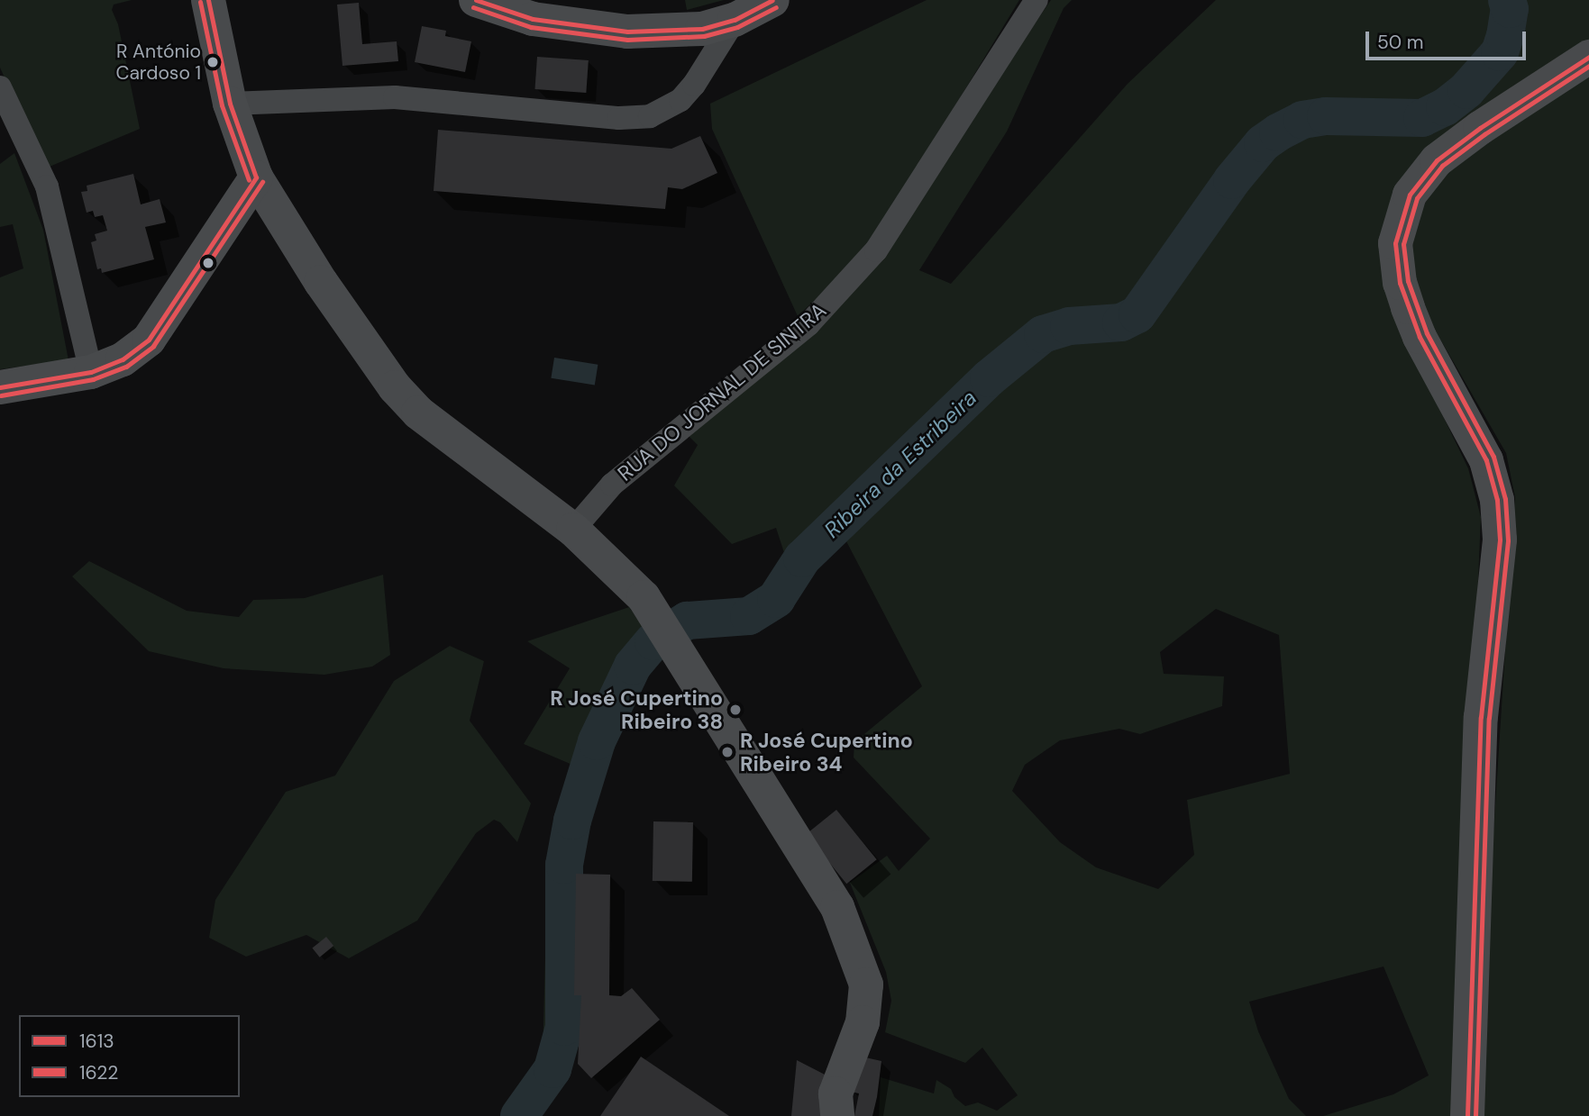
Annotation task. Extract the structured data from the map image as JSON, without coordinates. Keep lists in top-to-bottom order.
{
  "streets": {
    "street": ["RUA DO JORNAL DE SINTRA"]
  },
  "water": ["Ribeira da Estribeira"],
  "places": ["R António Cardoso 1", "R José Cupertino Ribeiro 38", "R José Cupertino Ribeiro 34"],
  "lines": ["transit line 1613", "transit line 1622"],
  "legend": ["1613", "1622"],
  "scale_bar": "50 m"
}
